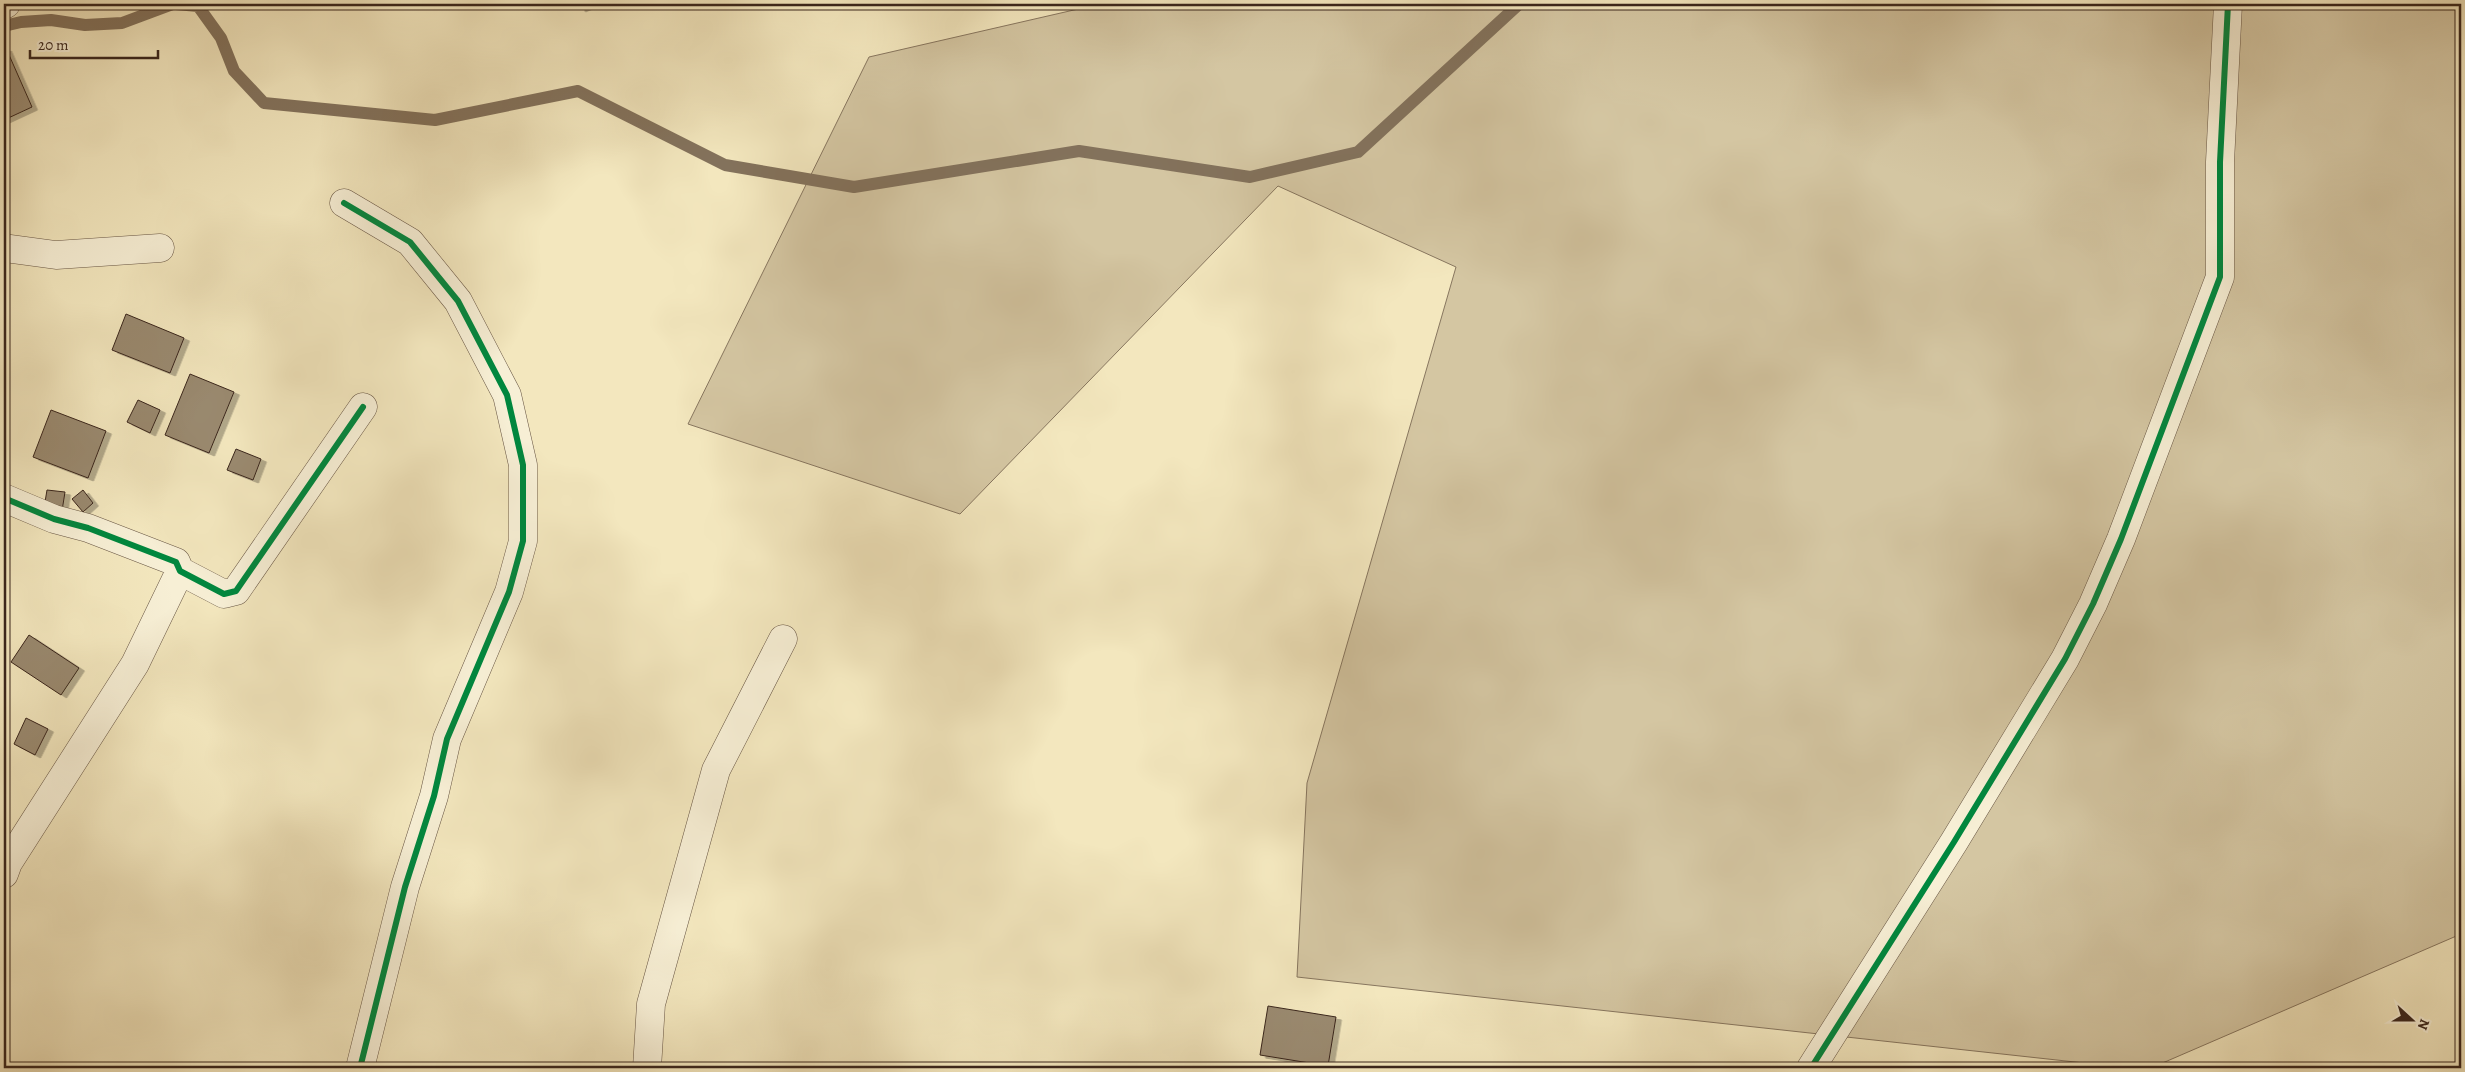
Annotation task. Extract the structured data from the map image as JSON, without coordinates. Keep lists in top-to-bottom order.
{
  "scale_bar": "20 m",
  "north": "right"
}
